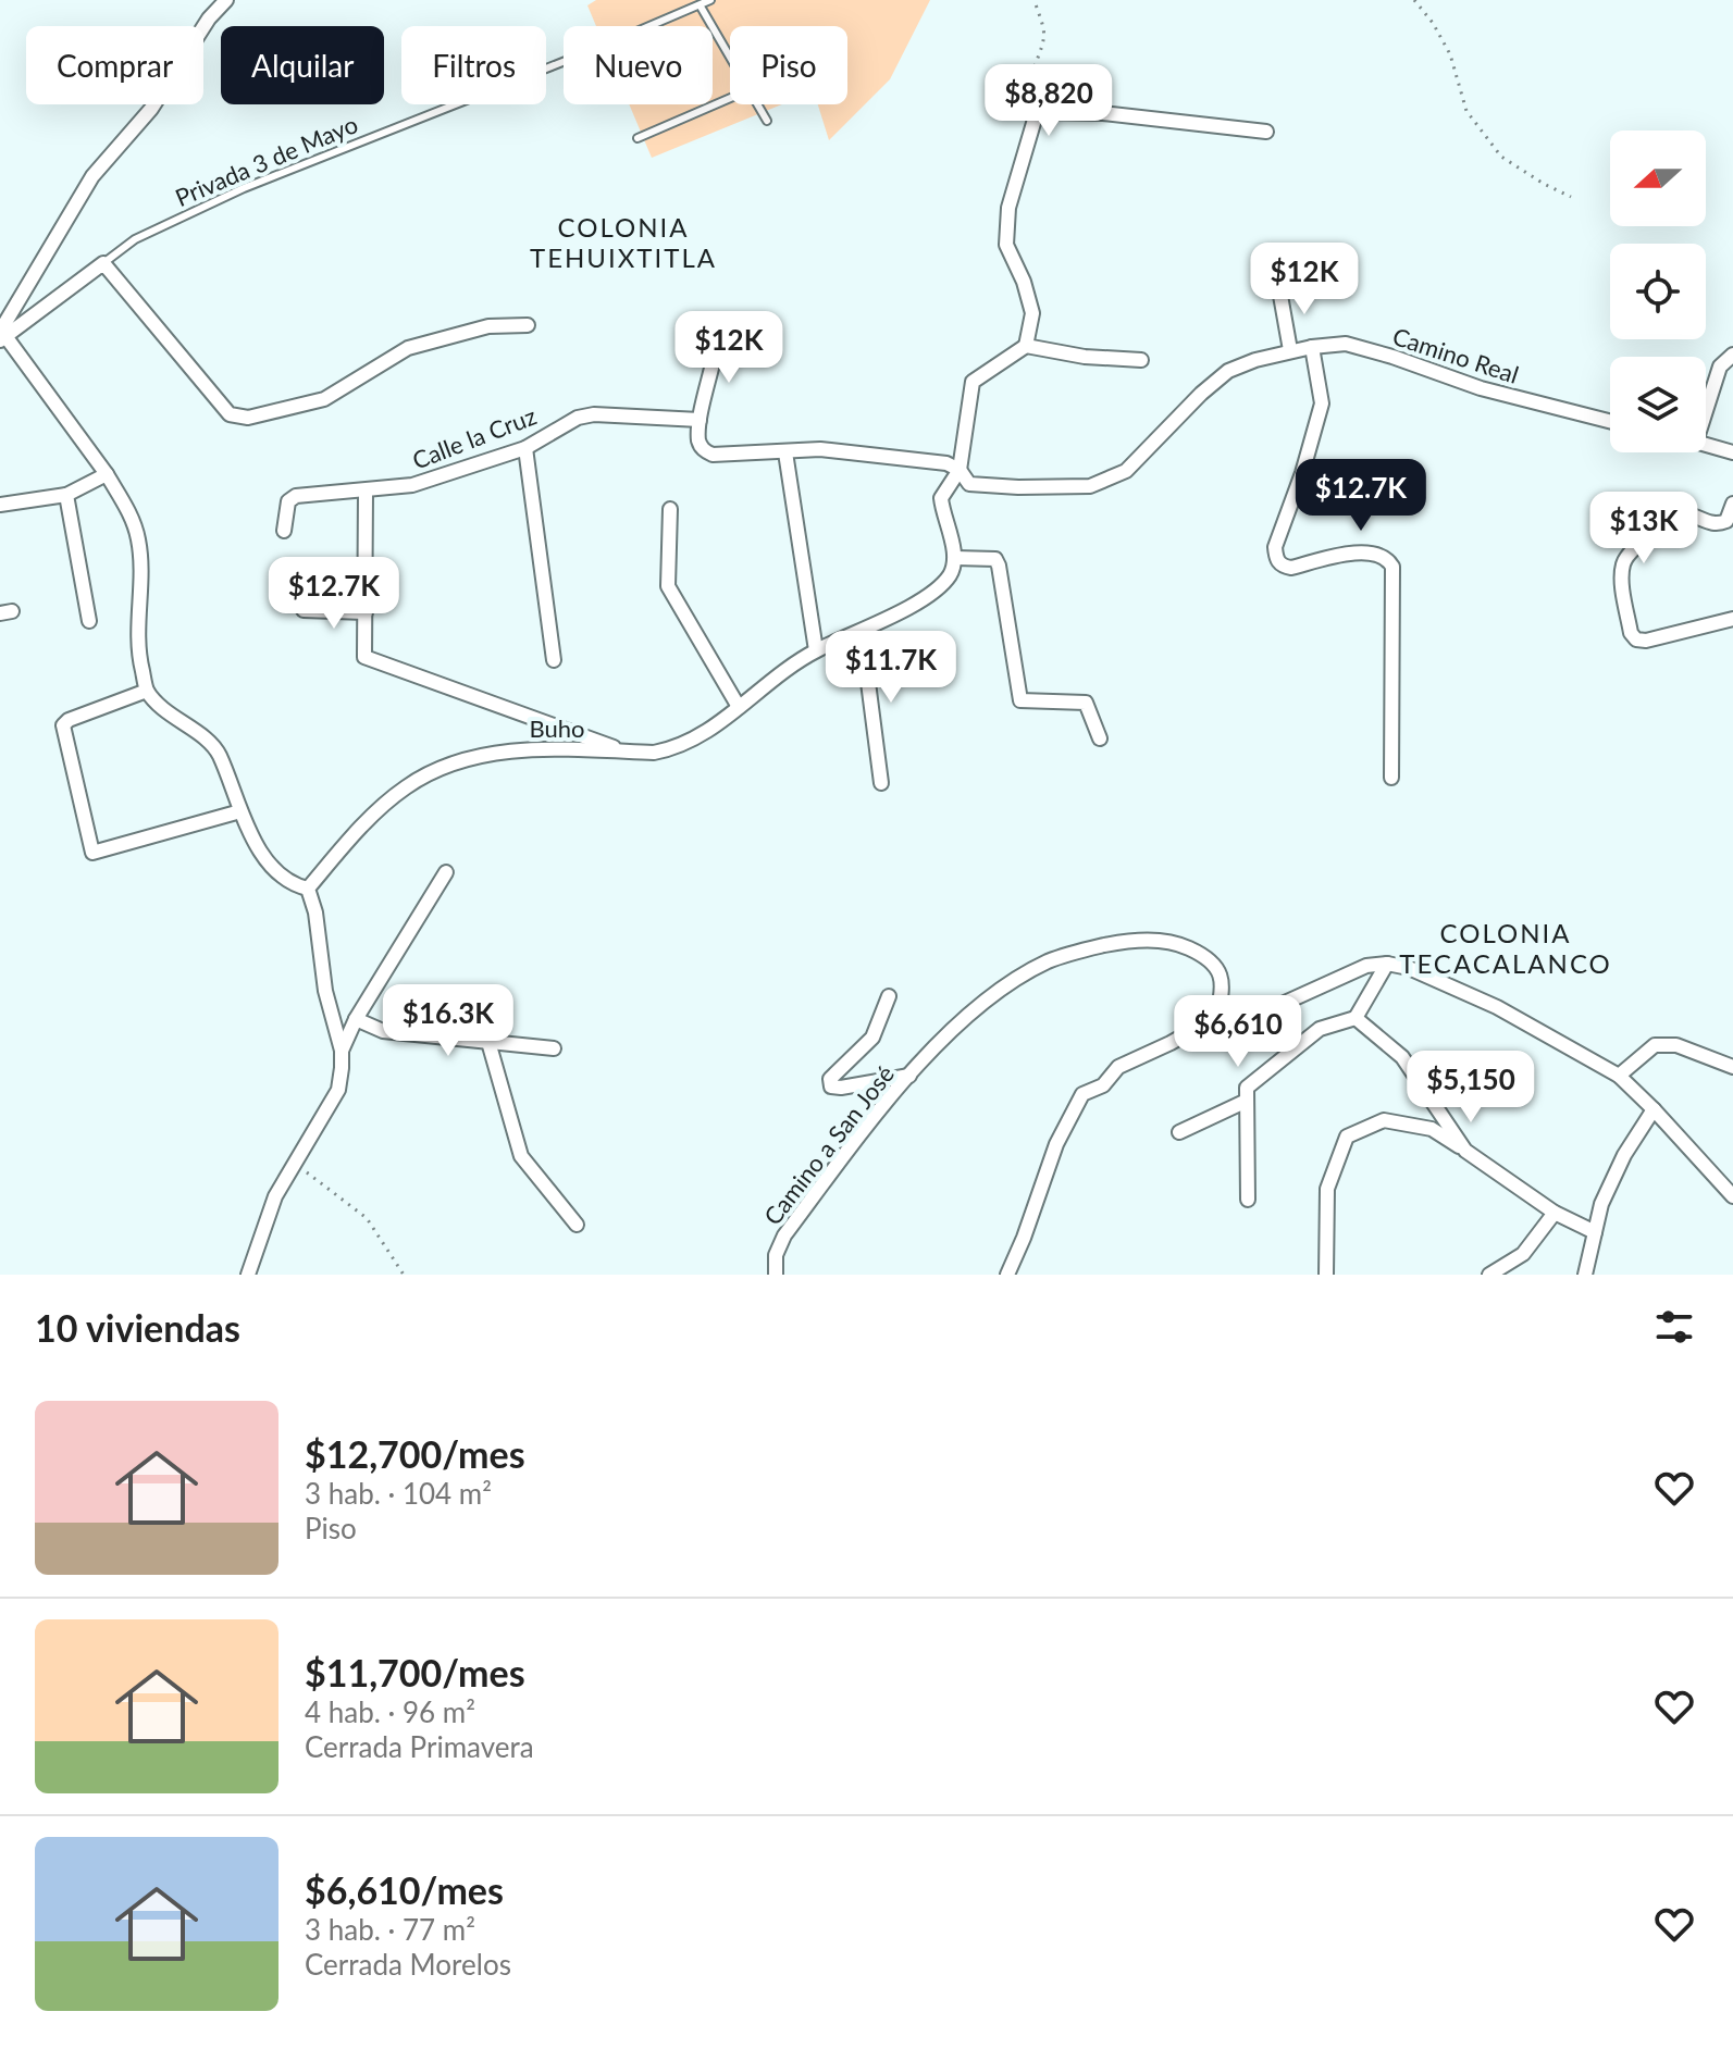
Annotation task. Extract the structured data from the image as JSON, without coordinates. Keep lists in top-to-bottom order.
{
  "streets": {
    "street": [
      "Camino Real",
      "Calle la Cruz",
      "Buho",
      "Camino a San José"
    ],
    "lane": ["Privada 3 de Mayo"]
  },
  "districts": ["COLONIA TEHUIXTITLA", "COLONIA TECACALANCO"],
  "north": "left",
  "page": {
    "chip": [
      "Comprar",
      "Alquilar",
      "Filtros",
      "Nuevo",
      "Piso"
    ],
    "price": [
      "$8,820",
      "$12K",
      "$12K",
      "$12.7K",
      "$13K",
      "$12.7K",
      "$11.7K",
      "$16.3K",
      "$6,610",
      "$5,150"
    ],
    "heading": "10 viviendas",
    "list": [
      {
        "name": "$12,700/mes",
        "note": "3 hab. · 104 m² · Piso"
      },
      {
        "name": "$11,700/mes",
        "note": "4 hab. · 96 m² · Cerrada Primavera"
      },
      {
        "name": "$6,610/mes",
        "note": "3 hab. · 77 m² · Cerrada Morelos"
      }
    ]
  }
}
